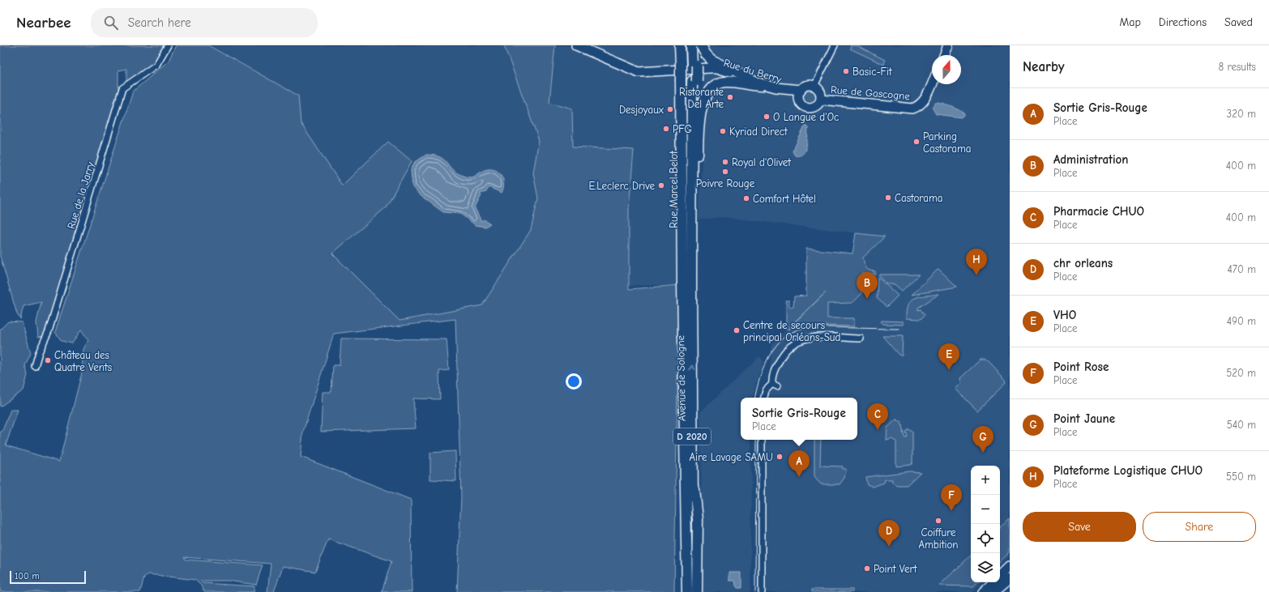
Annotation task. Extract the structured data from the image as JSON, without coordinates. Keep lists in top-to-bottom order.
{
  "streets": {
    "main road": ["Rue Marcel Belot", "Avenue de Sologne", "D 2020"],
    "street": ["Rue du Berry", "Rue de Gascogne", "Rue de la Jarry"]
  },
  "crossings": [
    ["Rue du Berry", "Rue de Gascogne"],
    ["Rue du Berry", "Rue Marcel Belot"],
    ["Rue Marcel Belot", "Avenue de Sologne"]
  ],
  "one_way": ["Avenue de Sologne"],
  "places": [
    "Basic-Fit",
    "Ristorante Del Arte",
    "Desjoyaux",
    "O Langue d'Oc",
    "PFG",
    "Kyriad Direct",
    "Parking Castorama",
    "Royal d'Olivet",
    "Poivre Rouge",
    "E.Leclerc Drive",
    "Castorama",
    "Comfort Hôtel",
    "Centre de secours principal Orléans-Sud",
    "Château des Quatre Vents",
    "Aire Lavage SAMU",
    "Coiffure Ambition",
    "Point Vert"
  ],
  "scale_bar": "100 m",
  "north": "top",
  "page": {
    "header": "Nearbee",
    "search": "Search here",
    "nav": ["Map", "Directions", "Saved"],
    "heading": ["Nearby", "8 results"],
    "list": [
      {
        "mark": "A",
        "name": "Sortie Gris-Rouge",
        "note": "Place",
        "value": "320 m"
      },
      {
        "mark": "B",
        "name": "Administration",
        "note": "Place",
        "value": "400 m"
      },
      {
        "mark": "C",
        "name": "Pharmacie CHUO",
        "note": "Place",
        "value": "400 m"
      },
      {
        "mark": "D",
        "name": "chr orleans",
        "note": "Place",
        "value": "470 m"
      },
      {
        "mark": "E",
        "name": "VHO",
        "note": "Place",
        "value": "490 m"
      },
      {
        "mark": "F",
        "name": "Point Rose",
        "note": "Place",
        "value": "520 m"
      },
      {
        "mark": "G",
        "name": "Point Jaune",
        "note": "Place",
        "value": "540 m"
      },
      {
        "mark": "H",
        "name": "Plateforme Logistique CHUO",
        "note": "Place",
        "value": "550 m"
      }
    ],
    "pins": [
      "H",
      "B",
      "E",
      "C",
      "G",
      "A",
      "F",
      "D"
    ],
    "popup": ["Sortie Gris-Rouge", "Place"],
    "map_buttons": ["+", "−"],
    "buttons": ["Save", "Share"],
    "scale": "100 m"
  }
}
